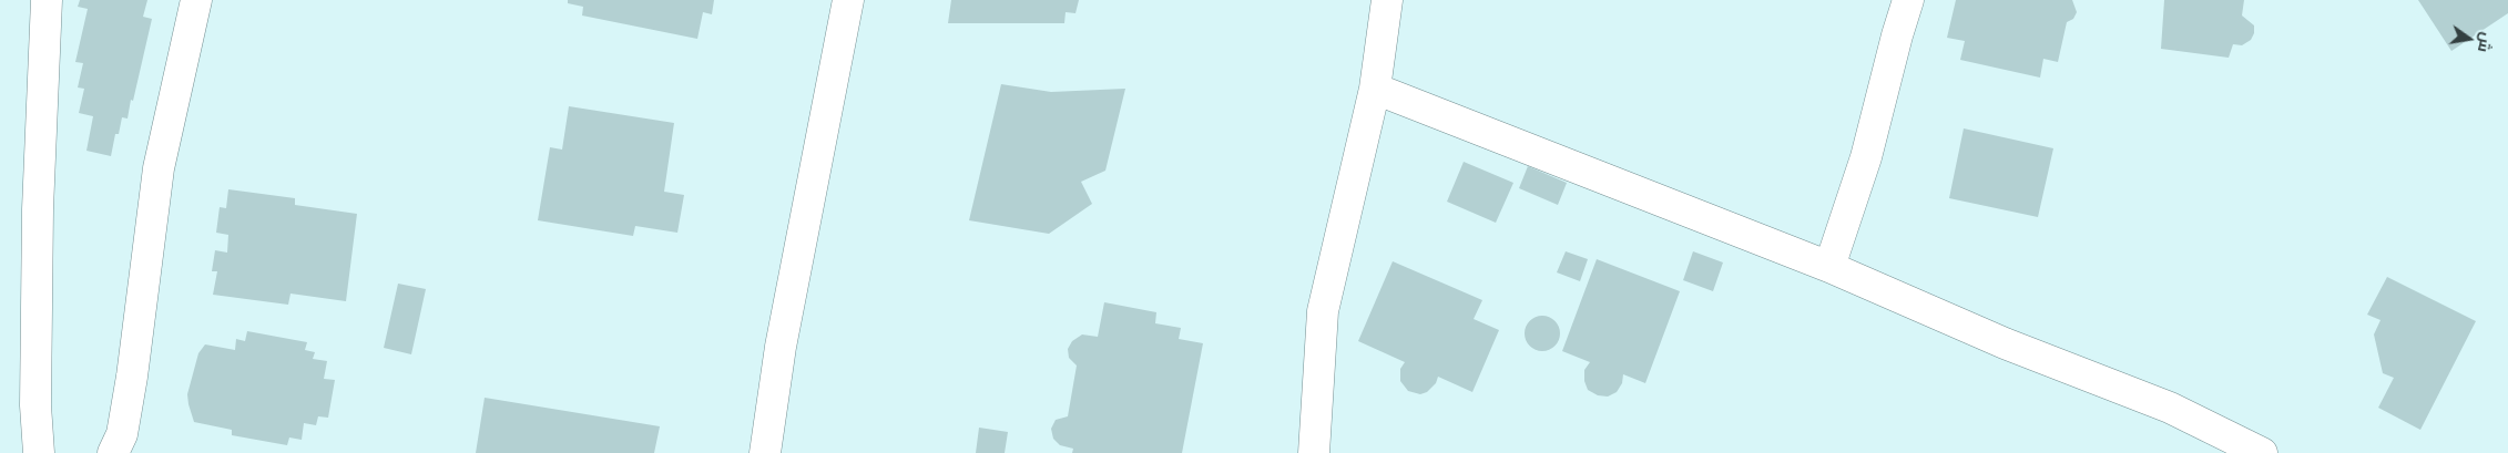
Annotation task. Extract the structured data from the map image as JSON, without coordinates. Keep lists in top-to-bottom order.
{
  "north": "right"
}
